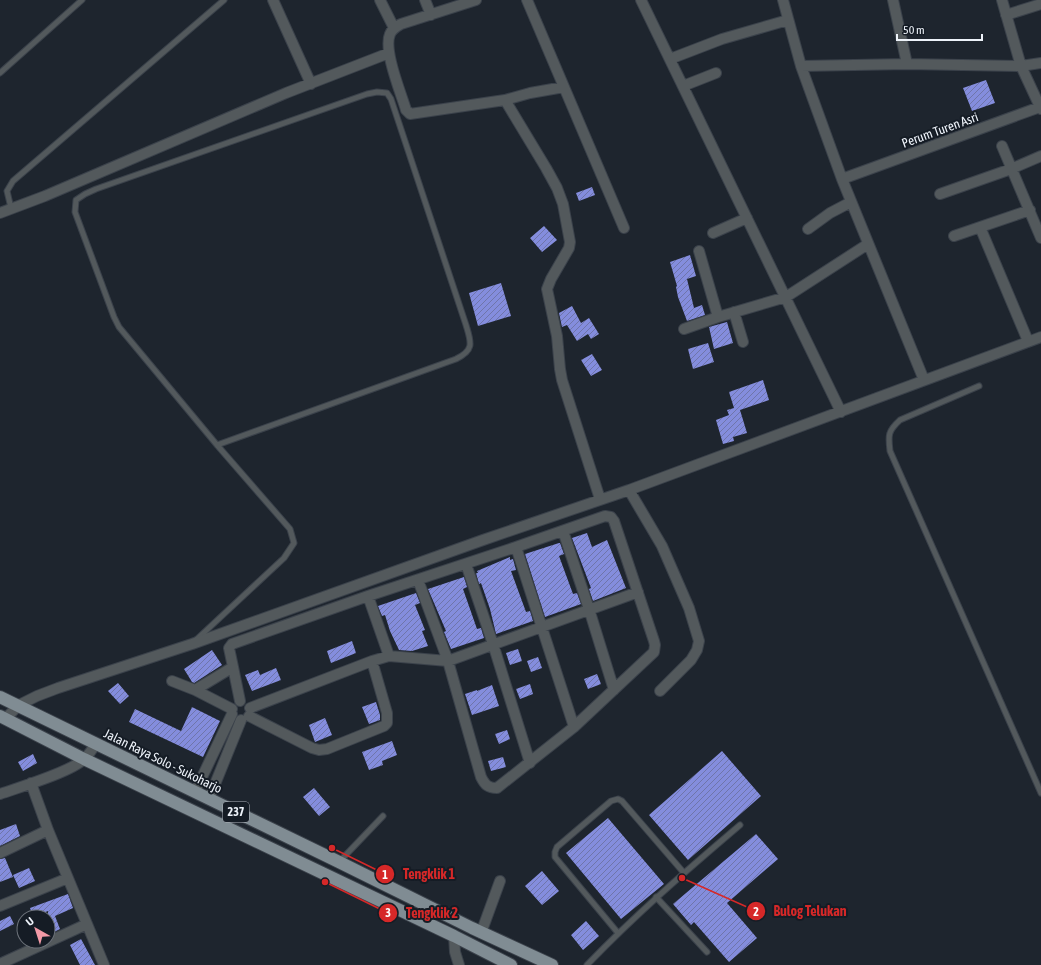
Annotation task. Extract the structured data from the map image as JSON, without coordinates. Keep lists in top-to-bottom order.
{
  "streets": {
    "main road": ["Jalan Raya Solo - Sukoharjo", "237"],
    "street": ["Perum Turen Asri"]
  },
  "places": ["Tengklik 1", "Bulog Telukan", "Tengklik 2"],
  "scale_bar": "50 m",
  "north": "top left"
}
